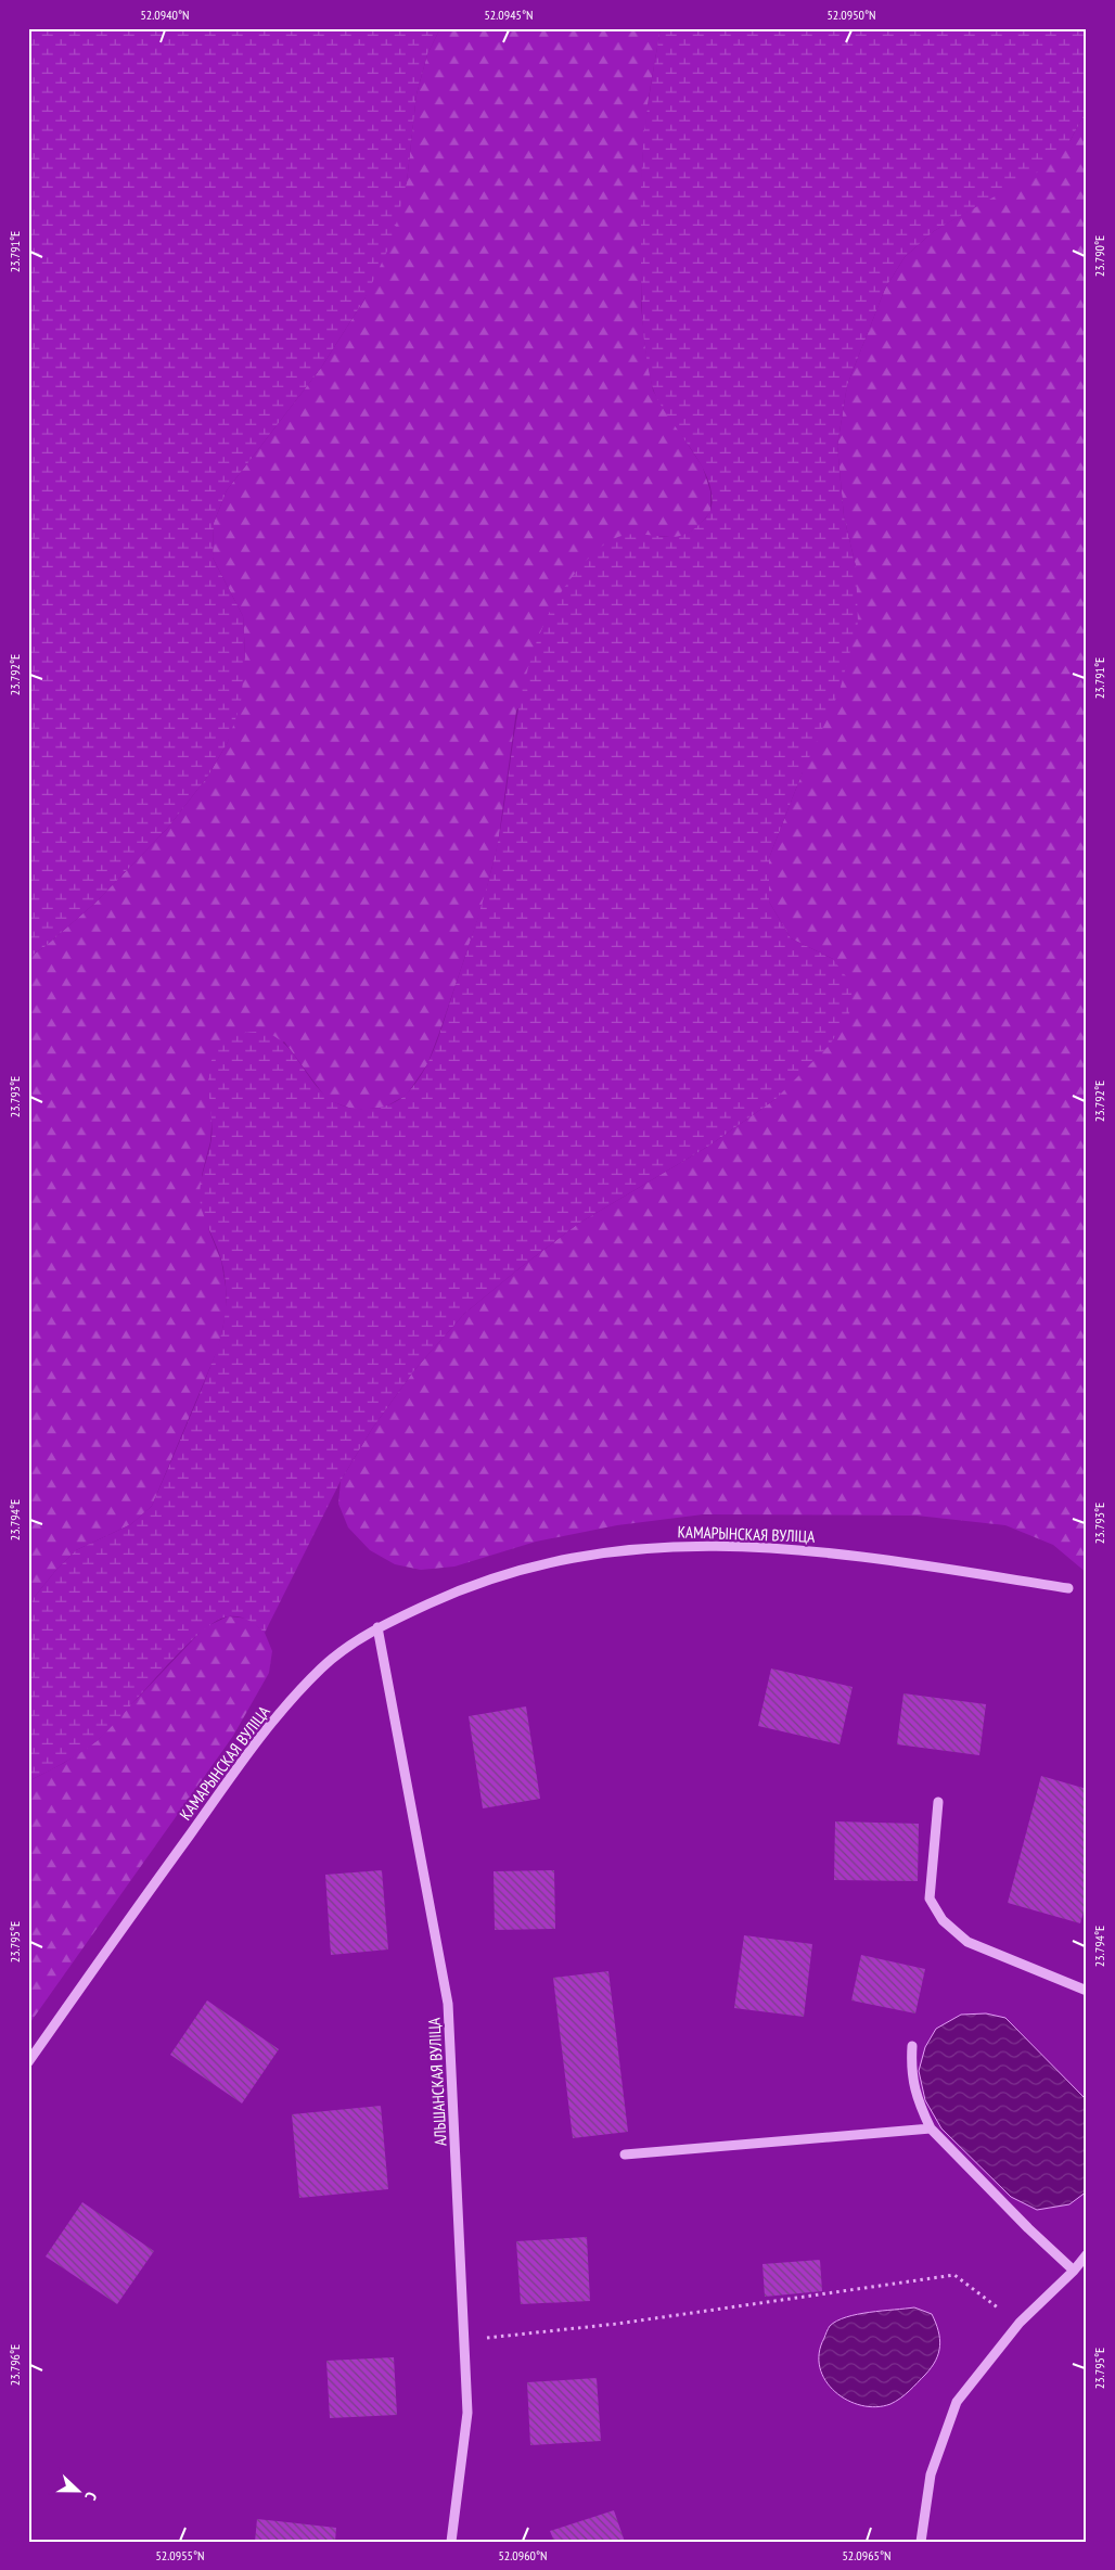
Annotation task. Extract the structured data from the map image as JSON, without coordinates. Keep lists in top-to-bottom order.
{
  "streets": {
    "street": ["КАМАРЫНСКАЯ ВУЛІЦА", "АЛЬШАНСКАЯ ВУЛІЦА"]
  },
  "crossings": [
    ["КАМАРЫНСКАЯ ВУЛІЦА", "АЛЬШАНСКАЯ ВУЛІЦА"]
  ],
  "north": "right",
  "coordinates": [
    "52.0940°N",
    "52.0945°N",
    "52.0950°N",
    "23.791°E",
    "23.790°E",
    "23.792°E",
    "23.793°E",
    "23.794°E",
    "23.795°E",
    "23.796°E",
    "52.0955°N",
    "52.0960°N",
    "52.0965°N"
  ]
}
